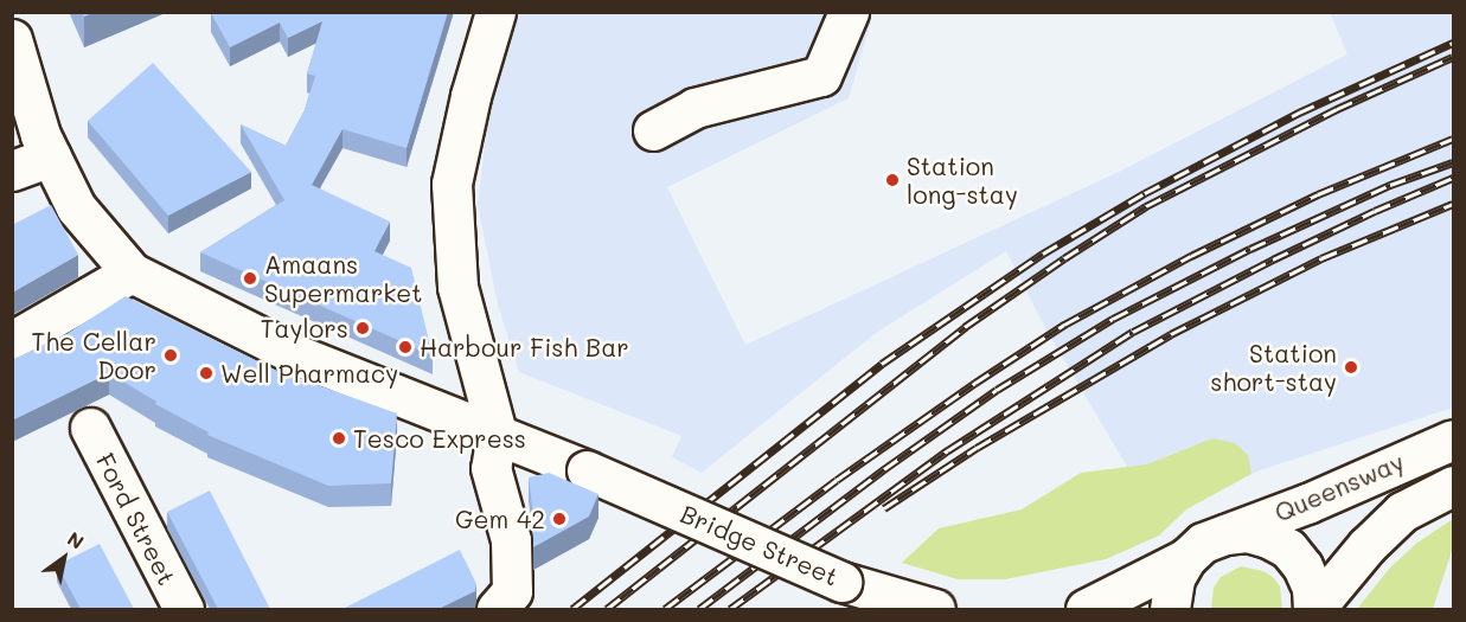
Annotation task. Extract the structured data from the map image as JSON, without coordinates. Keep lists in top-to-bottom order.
{
  "streets": {
    "main road": ["Queensway", "Ford Street", "Bridge Street"]
  },
  "places": [
    "Station long-stay",
    "Amaans Supermarket",
    "Taylors",
    "Harbour Fish Bar",
    "The Cellar Door",
    "Station short-stay",
    "Well Pharmacy",
    "Tesco Express",
    "Gem 42"
  ],
  "north": "top right"
}
